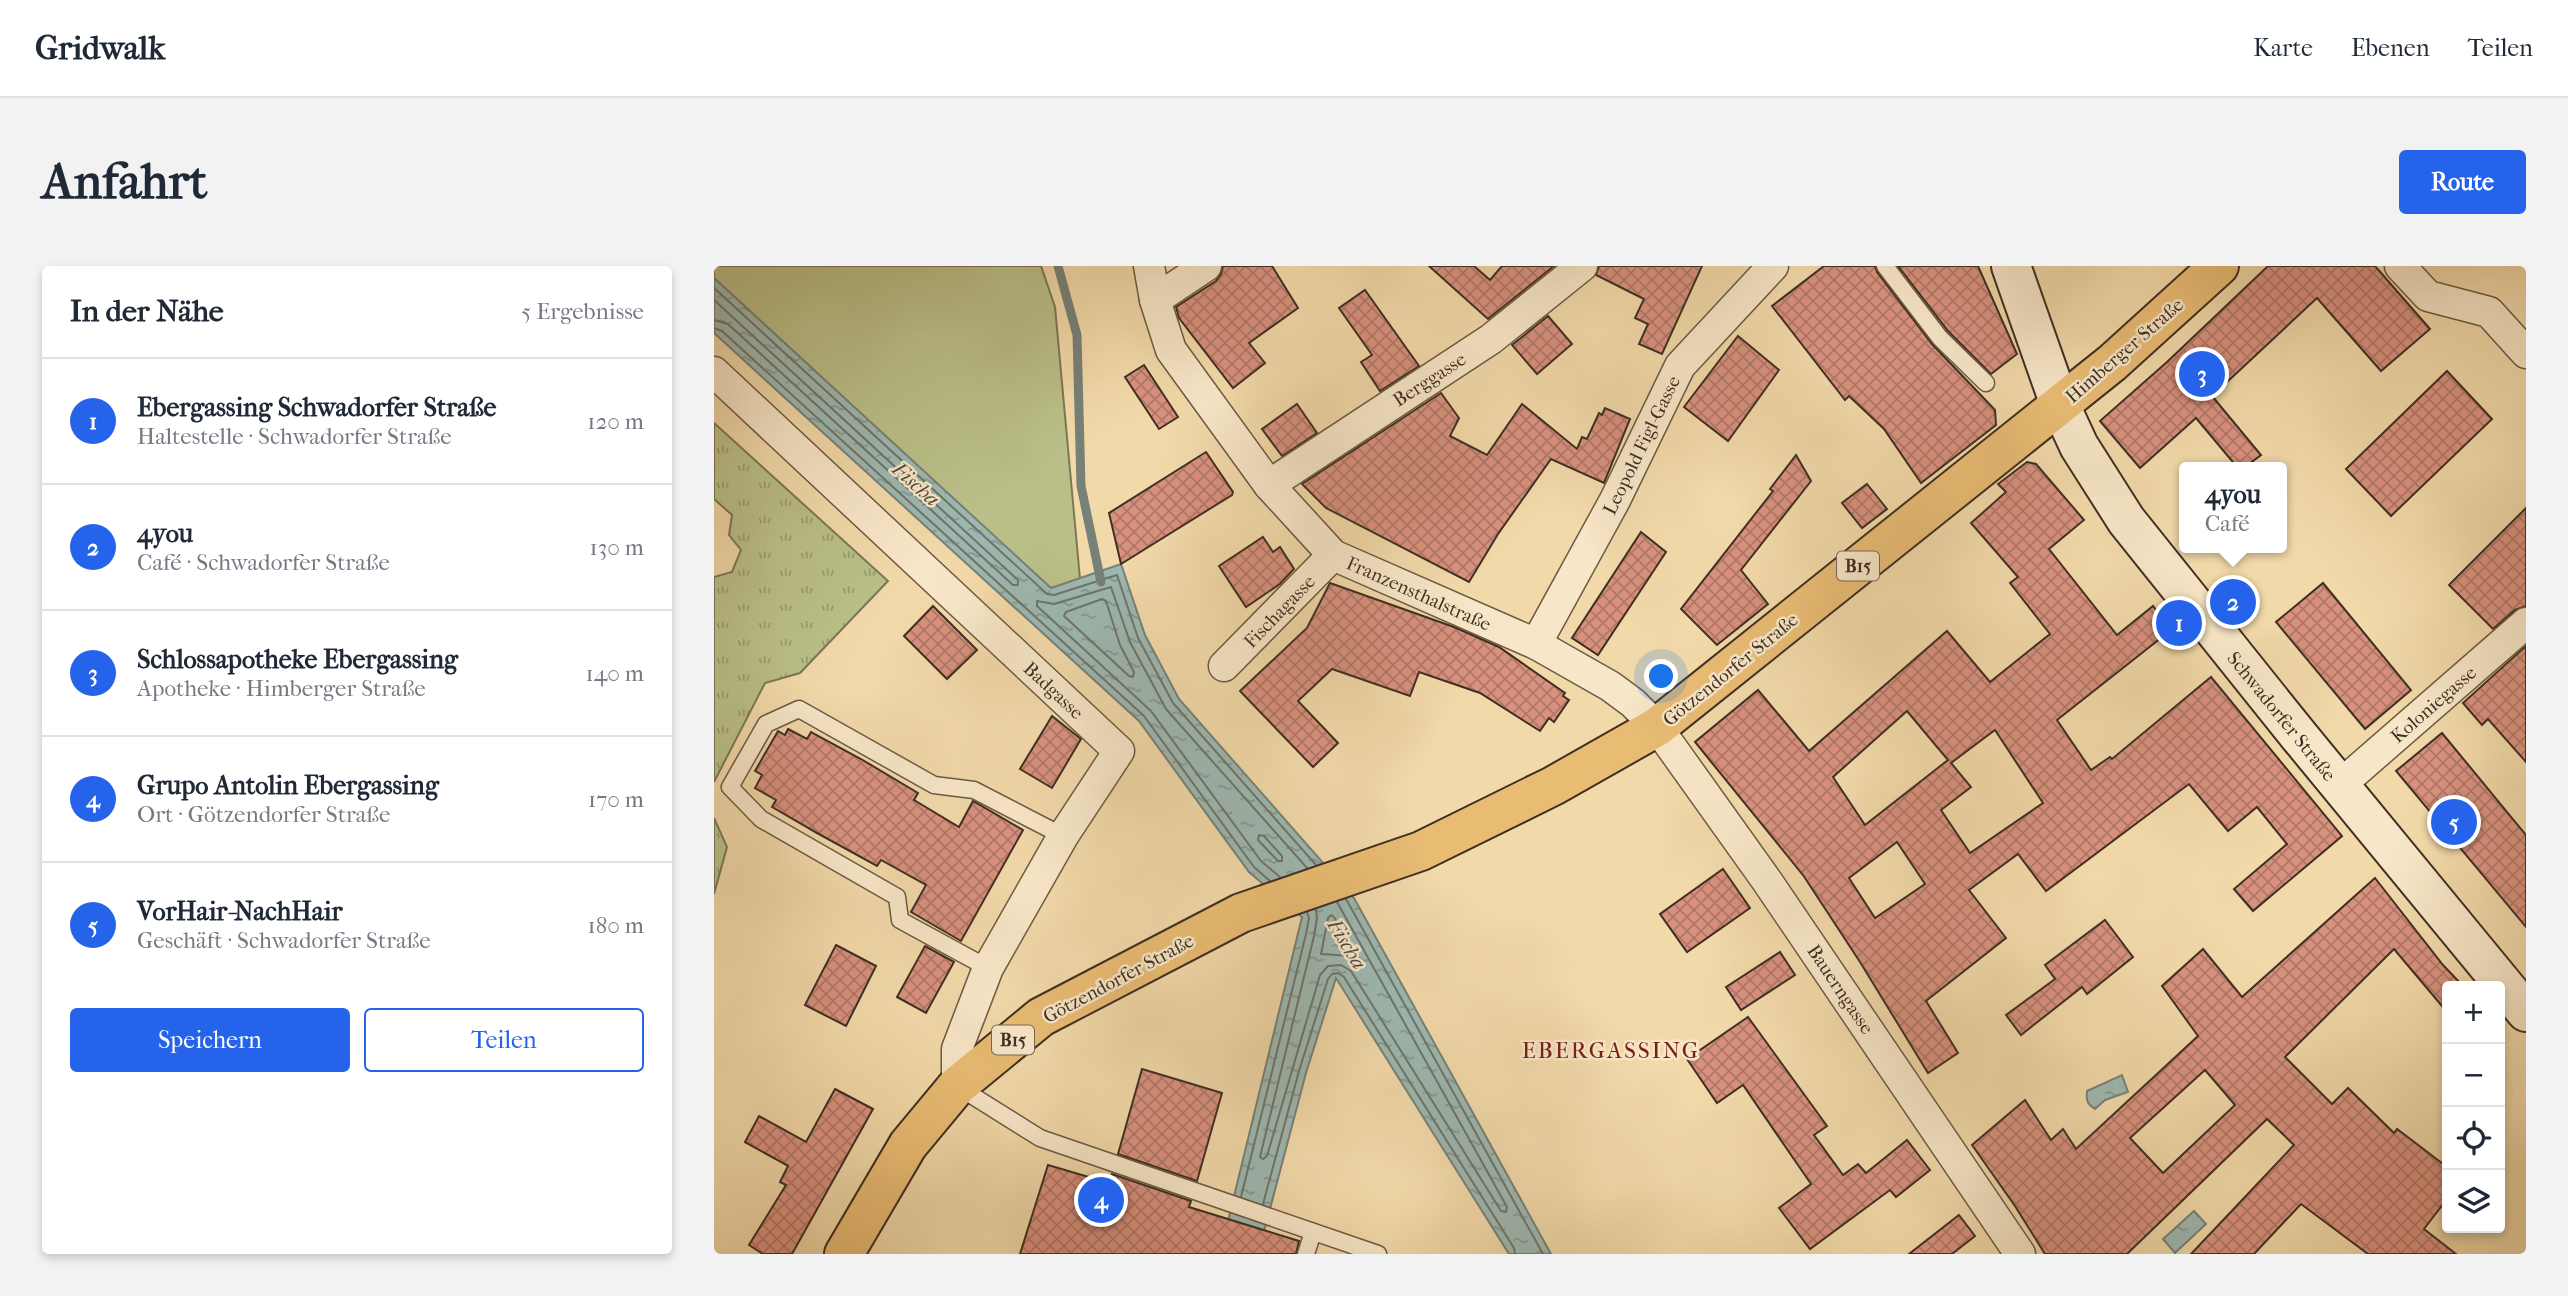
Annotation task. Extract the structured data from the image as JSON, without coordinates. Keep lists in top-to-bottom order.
{
  "streets": {
    "main road": [
      "Himberger Straße",
      "B15",
      "Götzendorfer Straße",
      "Schwadorfer Straße"
    ],
    "street": [
      "Berggasse",
      "Leopold Figl-Gasse",
      "Franzensthalstraße",
      "Fischagasse",
      "Badgasse",
      "Koloniegasse",
      "Bauerngasse"
    ]
  },
  "crossings": [
    ["Himberger Straße", "Götzendorfer Straße"],
    ["Himberger Straße", "Schwadorfer Straße"],
    ["Berggasse", "Franzensthalstraße"],
    ["Leopold Figl-Gasse", "Franzensthalstraße"],
    ["Franzensthalstraße", "Fischagasse"],
    ["Franzensthalstraße", "Götzendorfer Straße"],
    ["Franzensthalstraße", "Bauerngasse"],
    ["Götzendorfer Straße", "Badgasse"],
    ["Götzendorfer Straße", "Schwadorfer Straße"],
    ["Götzendorfer Straße", "Bauerngasse"],
    ["Koloniegasse", "Schwadorfer Straße"]
  ],
  "districts": ["EBERGASSING"],
  "water": ["Fischa"],
  "page": {
    "header": "Gridwalk",
    "nav": ["Karte", "Ebenen", "Teilen"],
    "buttons": [
      "Route",
      ["Speichern", "Teilen"]
    ],
    "title": "Anfahrt",
    "heading": ["In der Nähe", "5 Ergebnisse"],
    "pins": [
      "3",
      "2",
      "1",
      "5",
      "4"
    ],
    "list": [
      {
        "mark": "1",
        "name": "Ebergassing Schwadorfer Straße",
        "note": "Haltestelle · Schwadorfer Straße",
        "value": "120 m"
      },
      {
        "mark": "2",
        "name": "4you",
        "note": "Café · Schwadorfer Straße",
        "value": "130 m"
      },
      {
        "mark": "3",
        "name": "Schlossapotheke Ebergassing",
        "note": "Apotheke · Himberger Straße",
        "value": "140 m"
      },
      {
        "mark": "4",
        "name": "Grupo Antolin Ebergassing",
        "note": "Ort · Götzendorfer Straße",
        "value": "170 m"
      },
      {
        "mark": "5",
        "name": "VorHair-NachHair",
        "note": "Geschäft · Schwadorfer Straße",
        "value": "180 m"
      }
    ],
    "popup": ["4you", "Café"],
    "map_buttons": ["+", "−"]
  }
}
